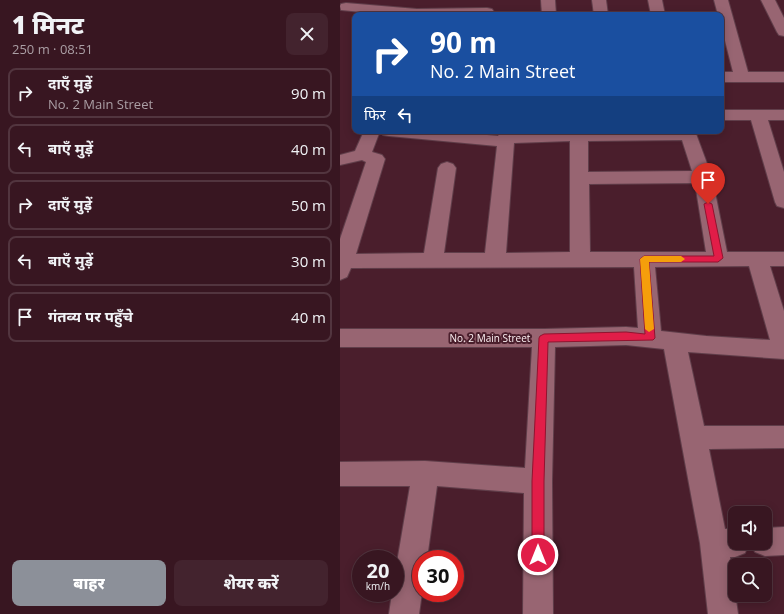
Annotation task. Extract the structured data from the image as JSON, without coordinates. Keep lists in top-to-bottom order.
{
  "streets": {
    "street": ["No. 2 Main Street"]
  },
  "page": {
    "heading": ["1 मिनट", "250 m · 08:51"],
    "turn": ["90 m", "No. 2 Main Street"],
    "list": [
      {
        "name": "दाएँ मुड़ें",
        "note": "No. 2 Main Street",
        "value": "90 m"
      },
      {
        "name": "बाएँ मुड़ें",
        "value": "40 m"
      },
      {
        "name": "दाएँ मुड़ें",
        "value": "50 m"
      },
      {
        "name": "बाएँ मुड़ें",
        "value": "30 m"
      },
      {
        "name": "गंतव्य पर पहुँचे",
        "value": "40 m"
      }
    ],
    "then": "फिर",
    "speed": "20 km/h",
    "limit": "30",
    "buttons": ["बाहर", "शेयर करें"]
  }
}
